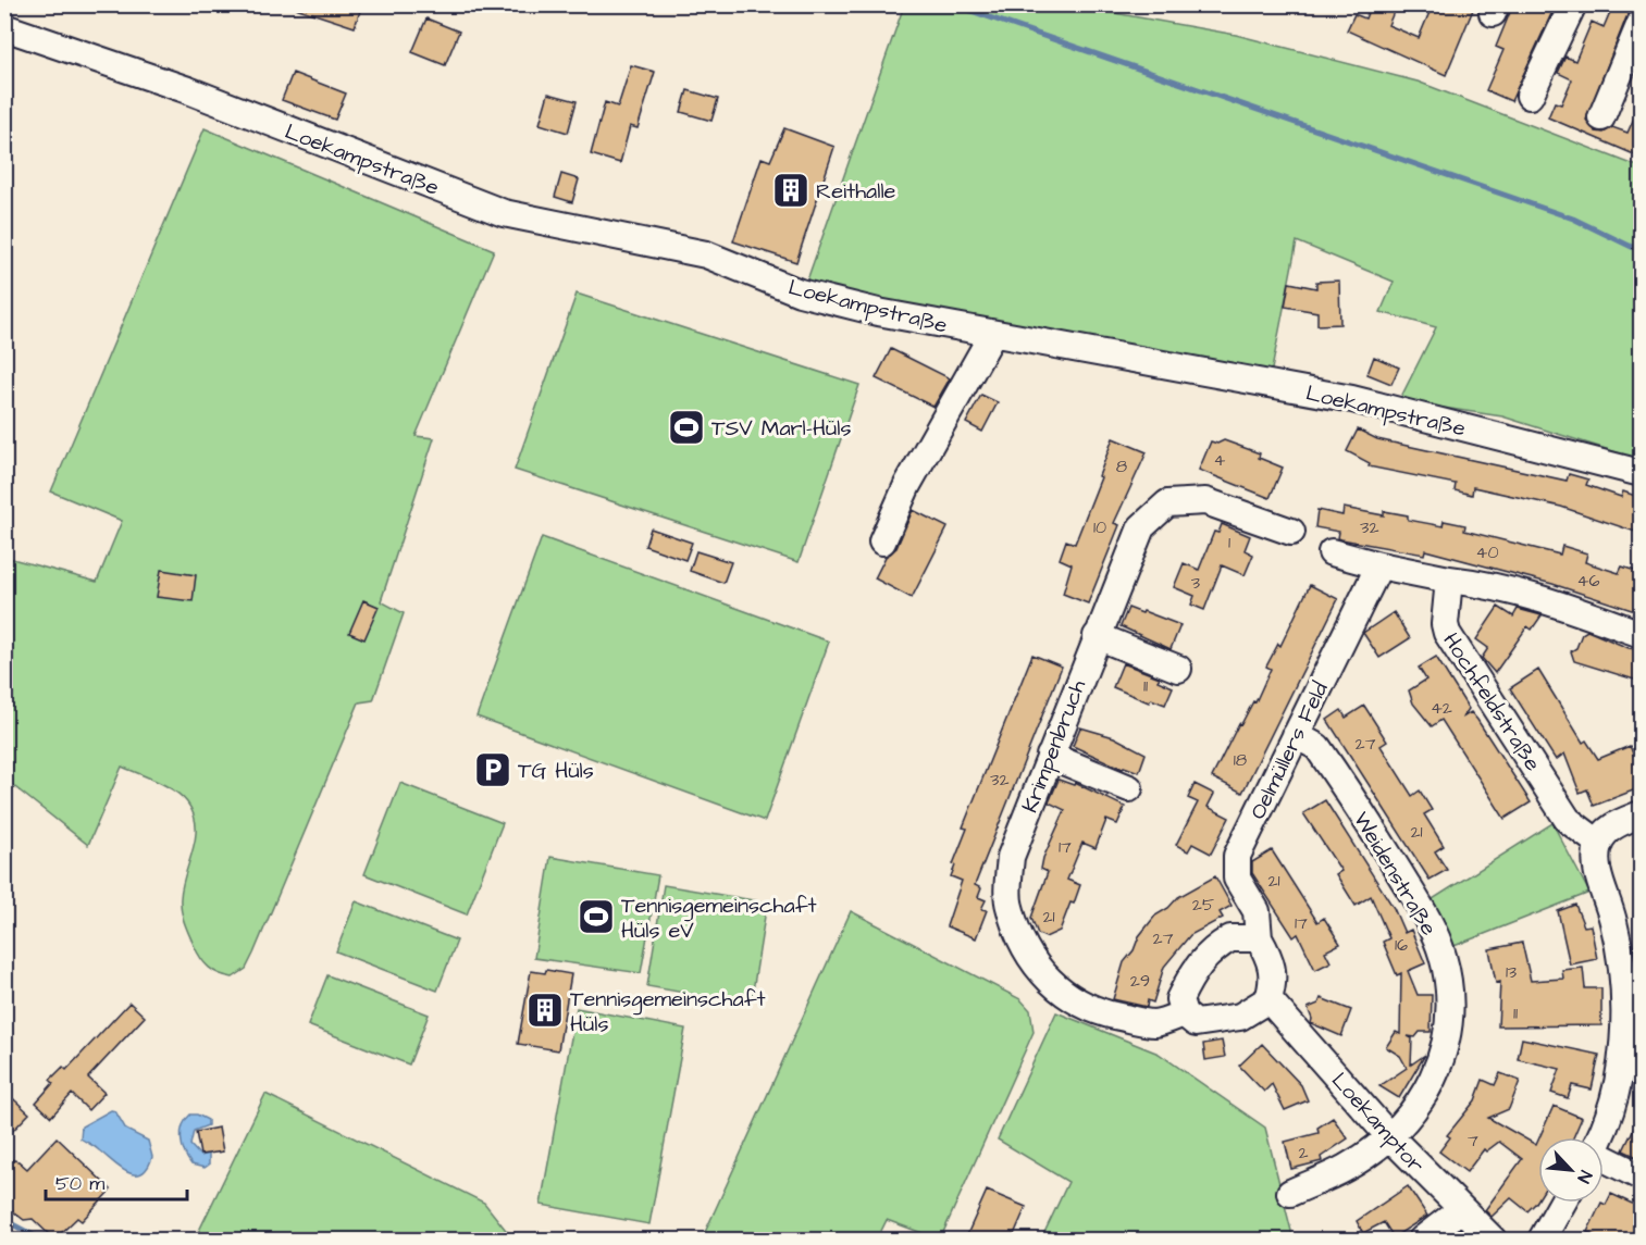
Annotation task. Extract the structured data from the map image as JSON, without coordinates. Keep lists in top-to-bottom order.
{
  "streets": {
    "street": [
      "Loekampstraße",
      "Hochfeldstraße",
      "Krimpenbruch",
      "Oelmüllers Feld",
      "Weidenstraße",
      "Loekamptor"
    ]
  },
  "crossings": [
    ["Krimpenbruch", "Oelmüllers Feld"],
    ["Krimpenbruch", "Loekamptor"],
    ["Oelmüllers Feld", "Weidenstraße"],
    ["Oelmüllers Feld", "Loekamptor"],
    ["Weidenstraße", "Loekamptor"]
  ],
  "places": {
    "building": ["Reithalle", "Tennisgemeinschaft Hüls"],
    "sports": ["TSV Marl-Hüls", "Tennisgemeinschaft Hüls eV"],
    "parking": ["TG Hüls"]
  },
  "house_numbers": [
    "4",
    "8",
    "10",
    "32",
    "1",
    "40",
    "46",
    "3",
    "11",
    "42",
    "27",
    "18",
    "32",
    "21",
    "17",
    "21",
    "25",
    "21",
    "17",
    "27",
    "16",
    "13",
    "29",
    "11",
    "7",
    "2"
  ],
  "scale_bar": "50 m",
  "north": "bottom right"
}
